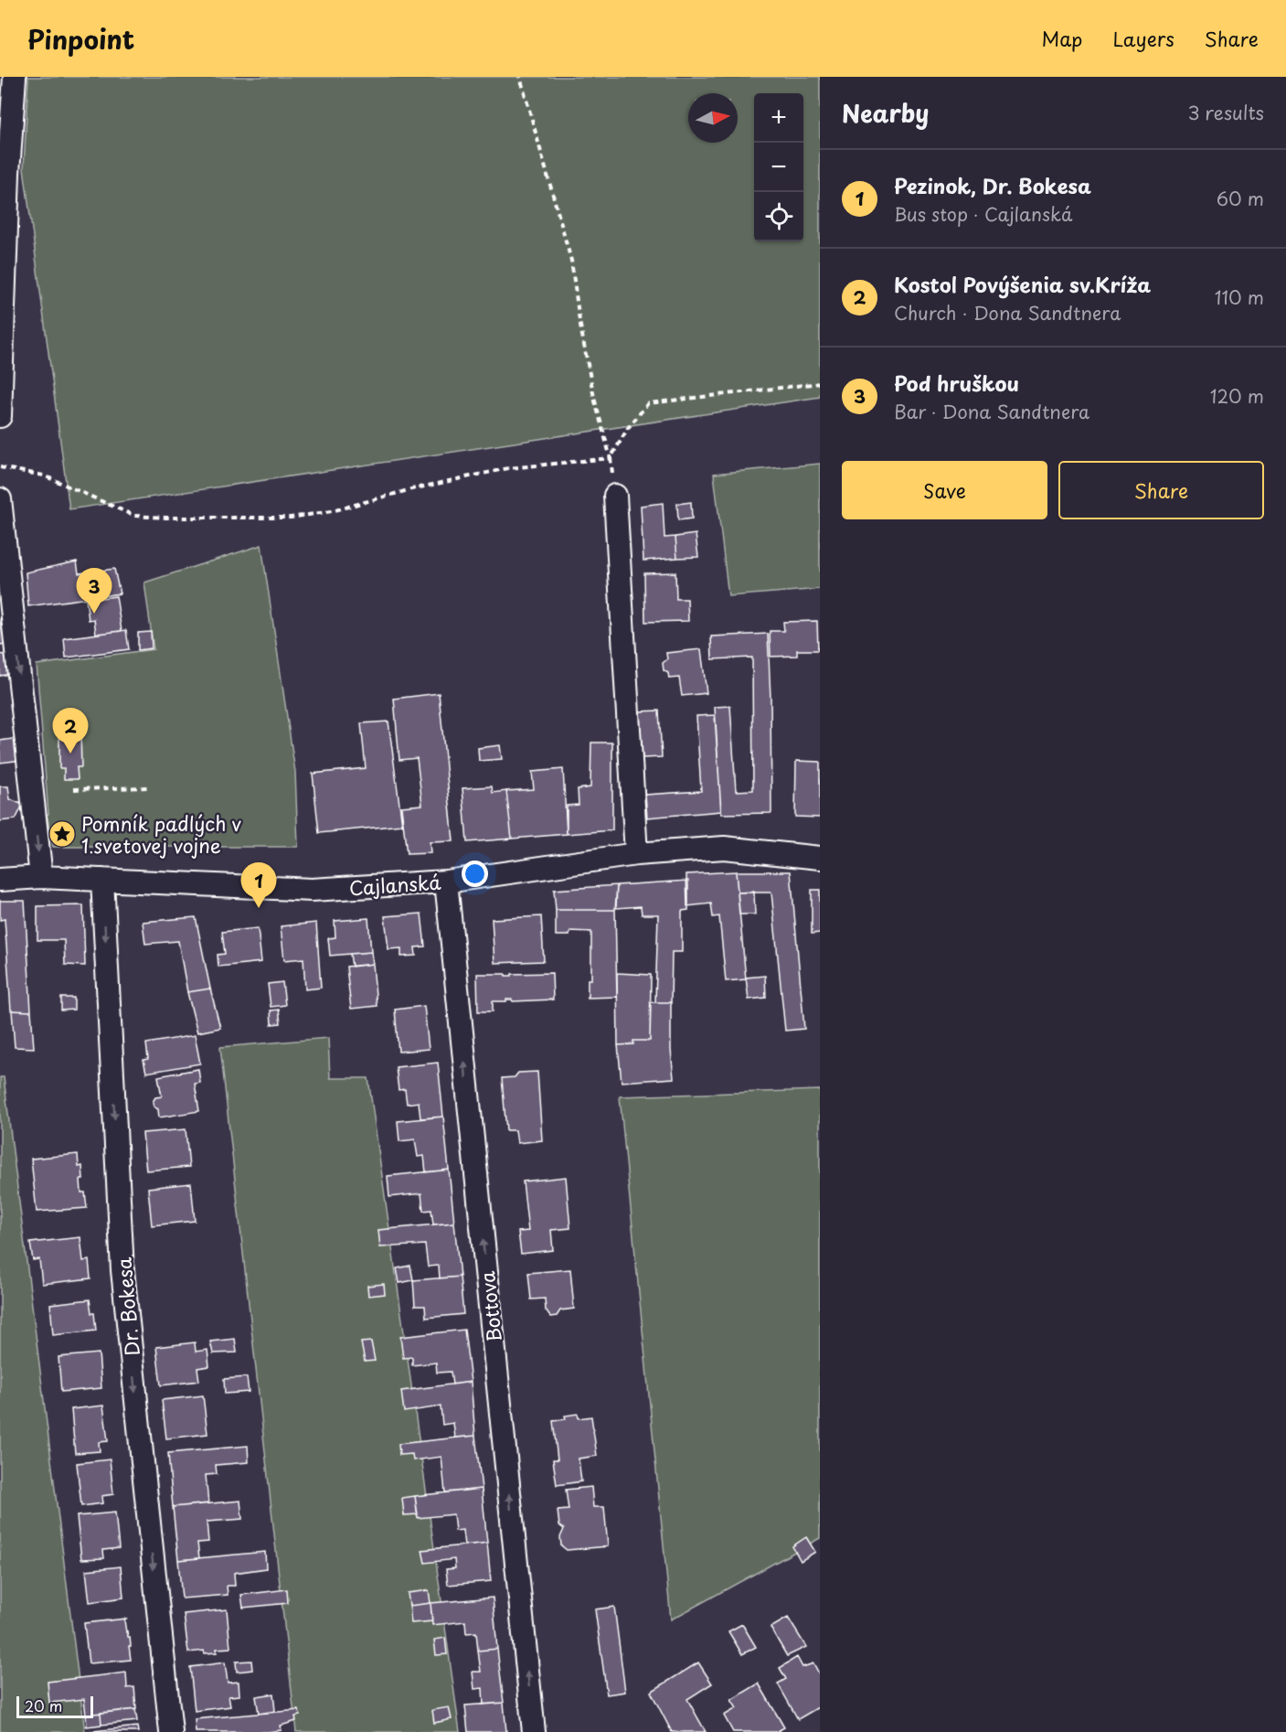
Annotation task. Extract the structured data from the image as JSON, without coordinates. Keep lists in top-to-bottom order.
{
  "streets": {
    "street": ["Cajlanská", "Dr. Bokesa", "Bottova"]
  },
  "crossings": [
    ["Cajlanská", "Dr. Bokesa"],
    ["Cajlanská", "Bottova"]
  ],
  "one_way": ["Dr. Bokesa", "Bottova"],
  "places": {
    "place": ["Pomník padlých v 1.svetovej vojne"]
  },
  "scale_bar": "20 m",
  "north": "right",
  "page": {
    "header": "Pinpoint",
    "nav": ["Map", "Layers", "Share"],
    "heading": ["Nearby", "3 results"],
    "map_buttons": ["+", "−"],
    "list": [
      {
        "mark": "1",
        "name": "Pezinok, Dr. Bokesa",
        "note": "Bus stop · Cajlanská",
        "value": "60 m"
      },
      {
        "mark": "2",
        "name": "Kostol Povýšenia sv.Kríža",
        "note": "Church · Dona Sandtnera",
        "value": "110 m"
      },
      {
        "mark": "3",
        "name": "Pod hruškou",
        "note": "Bar · Dona Sandtnera",
        "value": "120 m"
      }
    ],
    "buttons": ["Save", "Share"],
    "pins": ["3", "2", "1"],
    "scale": "20 m"
  }
}
